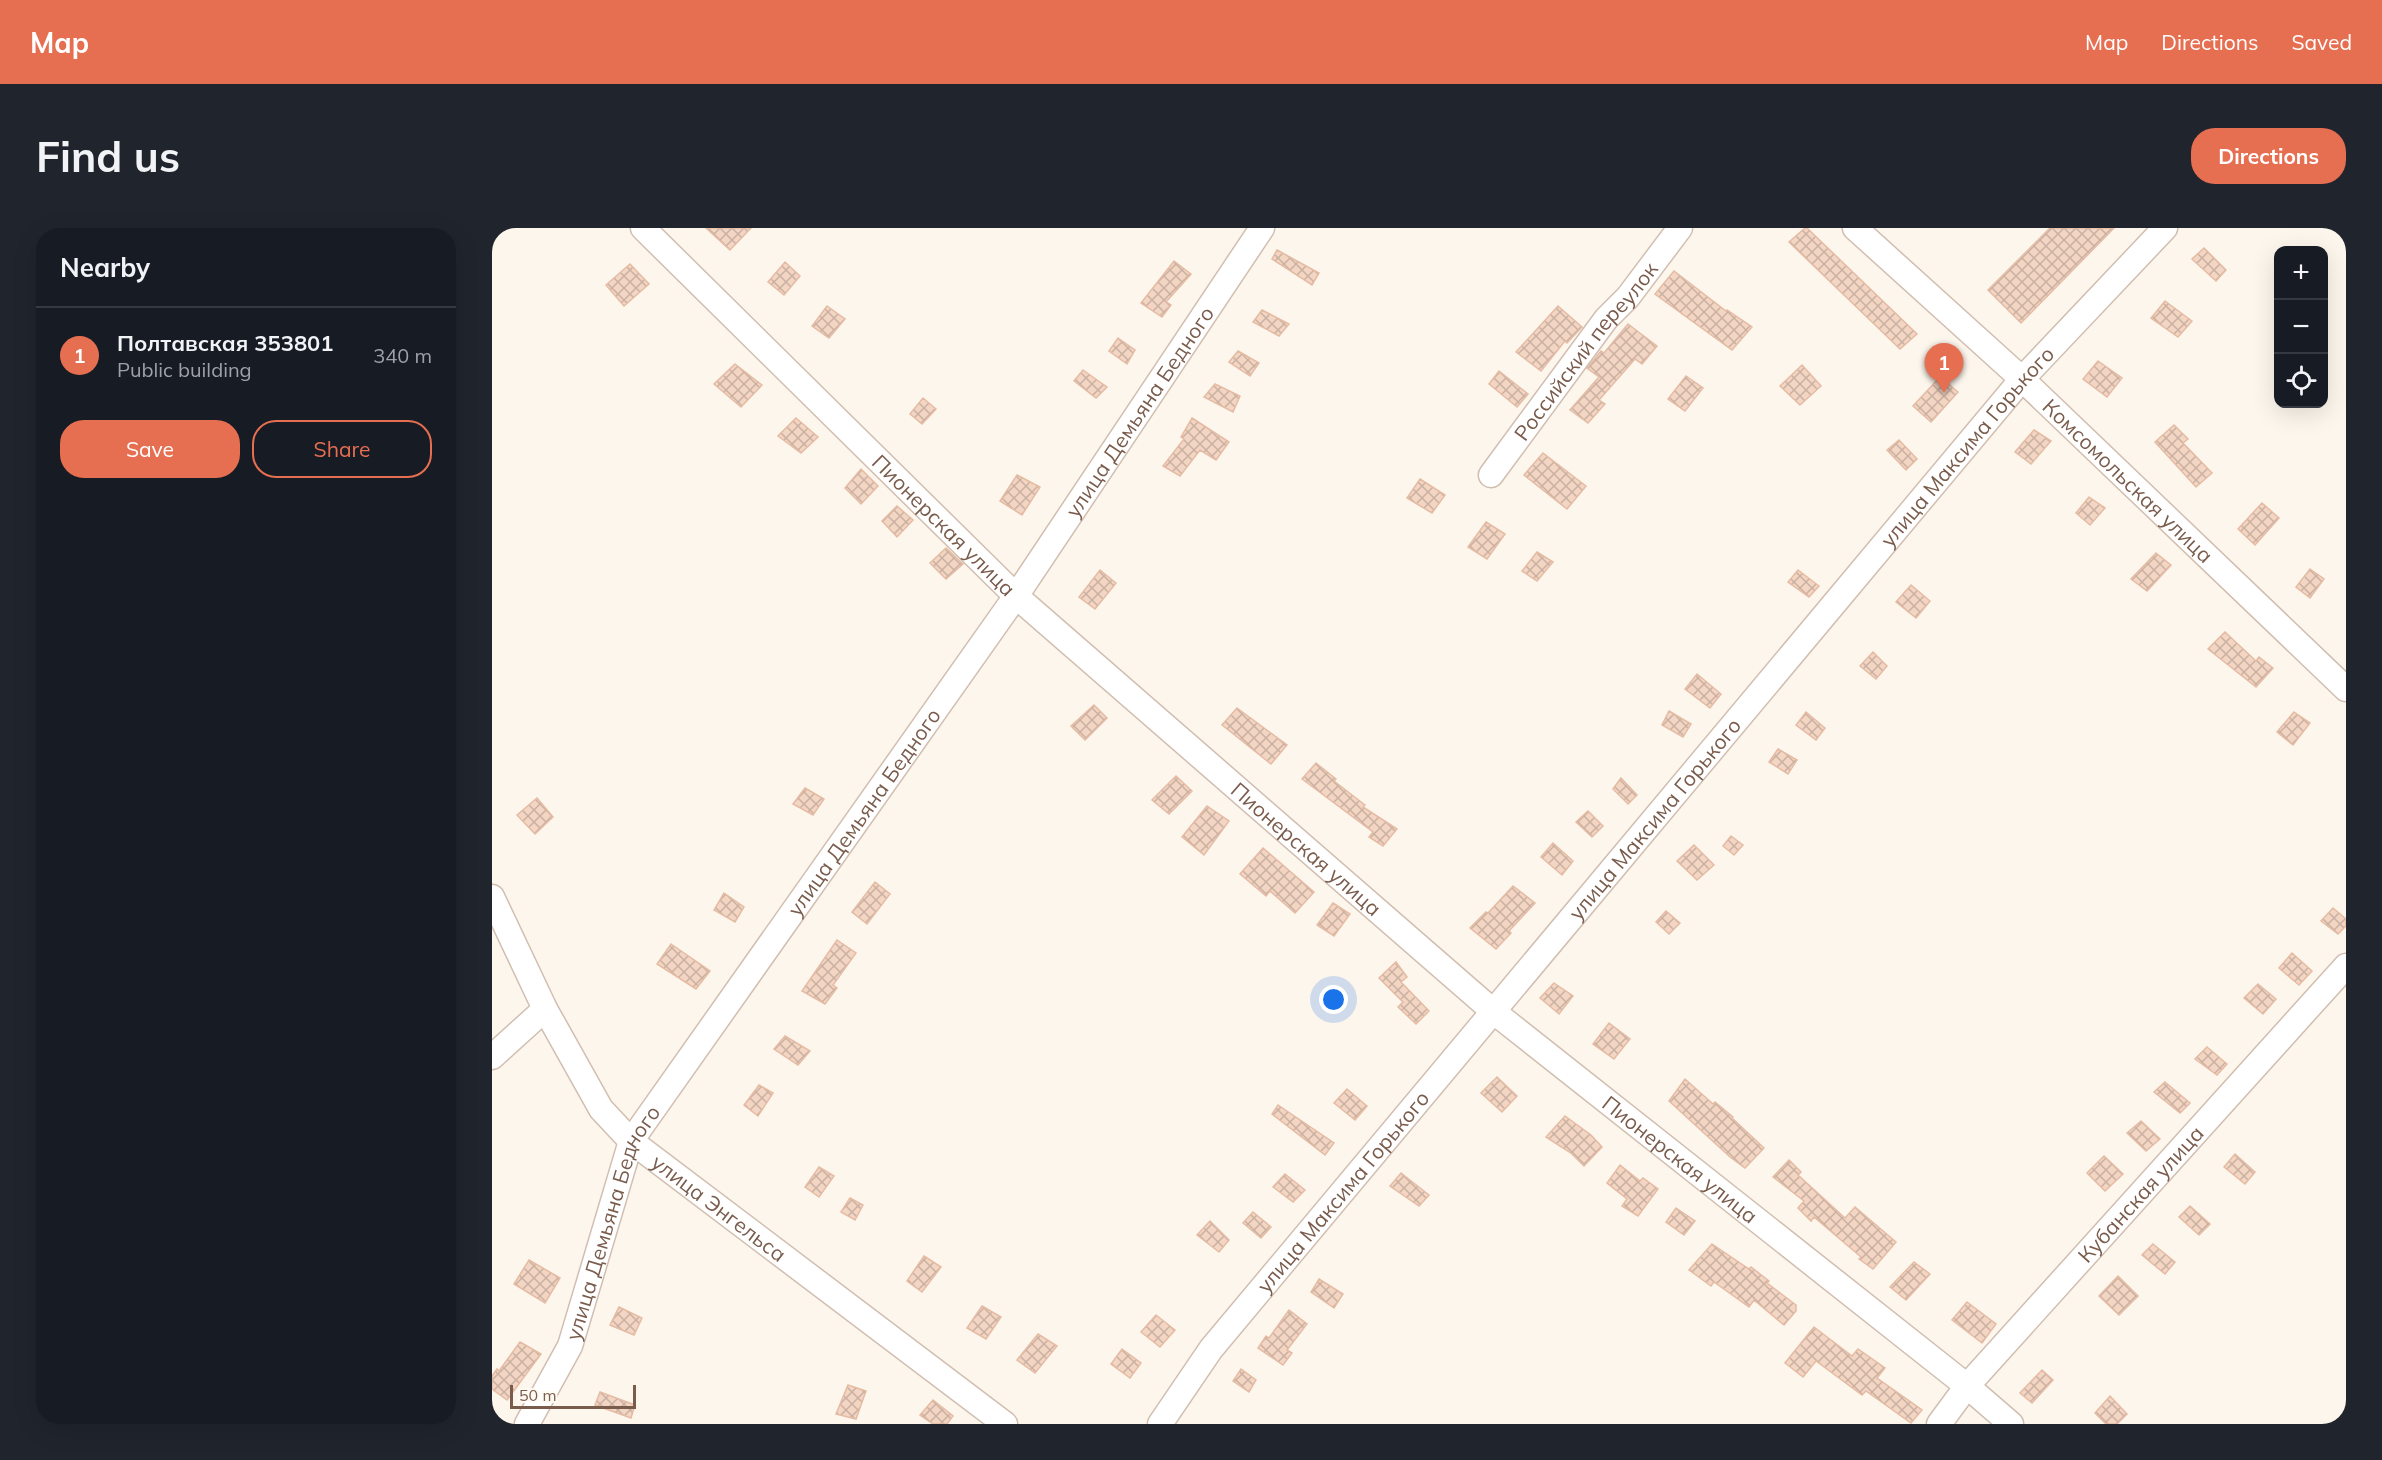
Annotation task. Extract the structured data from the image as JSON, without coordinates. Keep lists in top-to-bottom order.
{
  "streets": {
    "street": [
      "Российский переулок",
      "улица Демьяна Бедного",
      "улица Максима Горького",
      "Комсомольская улица",
      "Пионерская улица",
      "Кубанская улица",
      "улица Энгельса"
    ]
  },
  "crossings": [
    ["улица Демьяна Бедного", "Пионерская улица"],
    ["улица Демьяна Бедного", "улица Энгельса"],
    ["улица Максима Горького", "Комсомольская улица"],
    ["улица Максима Горького", "Пионерская улица"],
    ["Пионерская улица", "Кубанская улица"]
  ],
  "scale_bar": "50 m",
  "page": {
    "header": "Map",
    "nav": ["Map", "Directions", "Saved"],
    "buttons": [
      "Directions",
      ["Save", "Share"]
    ],
    "title": "Find us",
    "heading": "Nearby",
    "map_buttons": ["+", "−"],
    "list": [
      {
        "mark": "1",
        "name": "Полтавская 353801",
        "note": "Public building",
        "value": "340 m"
      }
    ],
    "pins": "1",
    "scale": "50 m"
  }
}
